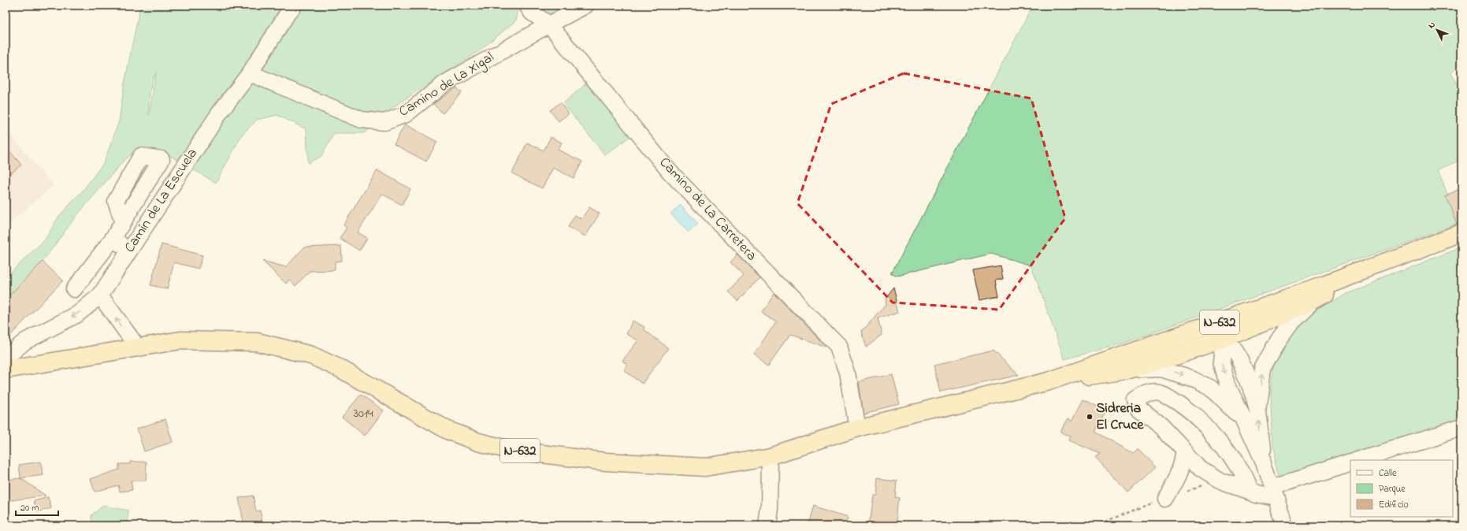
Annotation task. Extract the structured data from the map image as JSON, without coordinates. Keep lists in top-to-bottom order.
{
  "streets": {
    "highway": ["N-632"],
    "street": ["Camino de La Xigal", "Camín de La Escuela", "Camino de La Carretera"]
  },
  "crossings": [
    ["Camino de La Xigal", "Camín de La Escuela"],
    ["Camino de La Xigal", "Camino de La Carretera"],
    ["Camín de La Escuela", "N-632"],
    ["Camino de La Carretera", "N-632"]
  ],
  "places": ["Sidreria El Cruce"],
  "house_numbers": ["3014"],
  "legend": ["Calle", "Parque", "Edificio"],
  "scale_bar": "20 m",
  "north": "top left"
}
